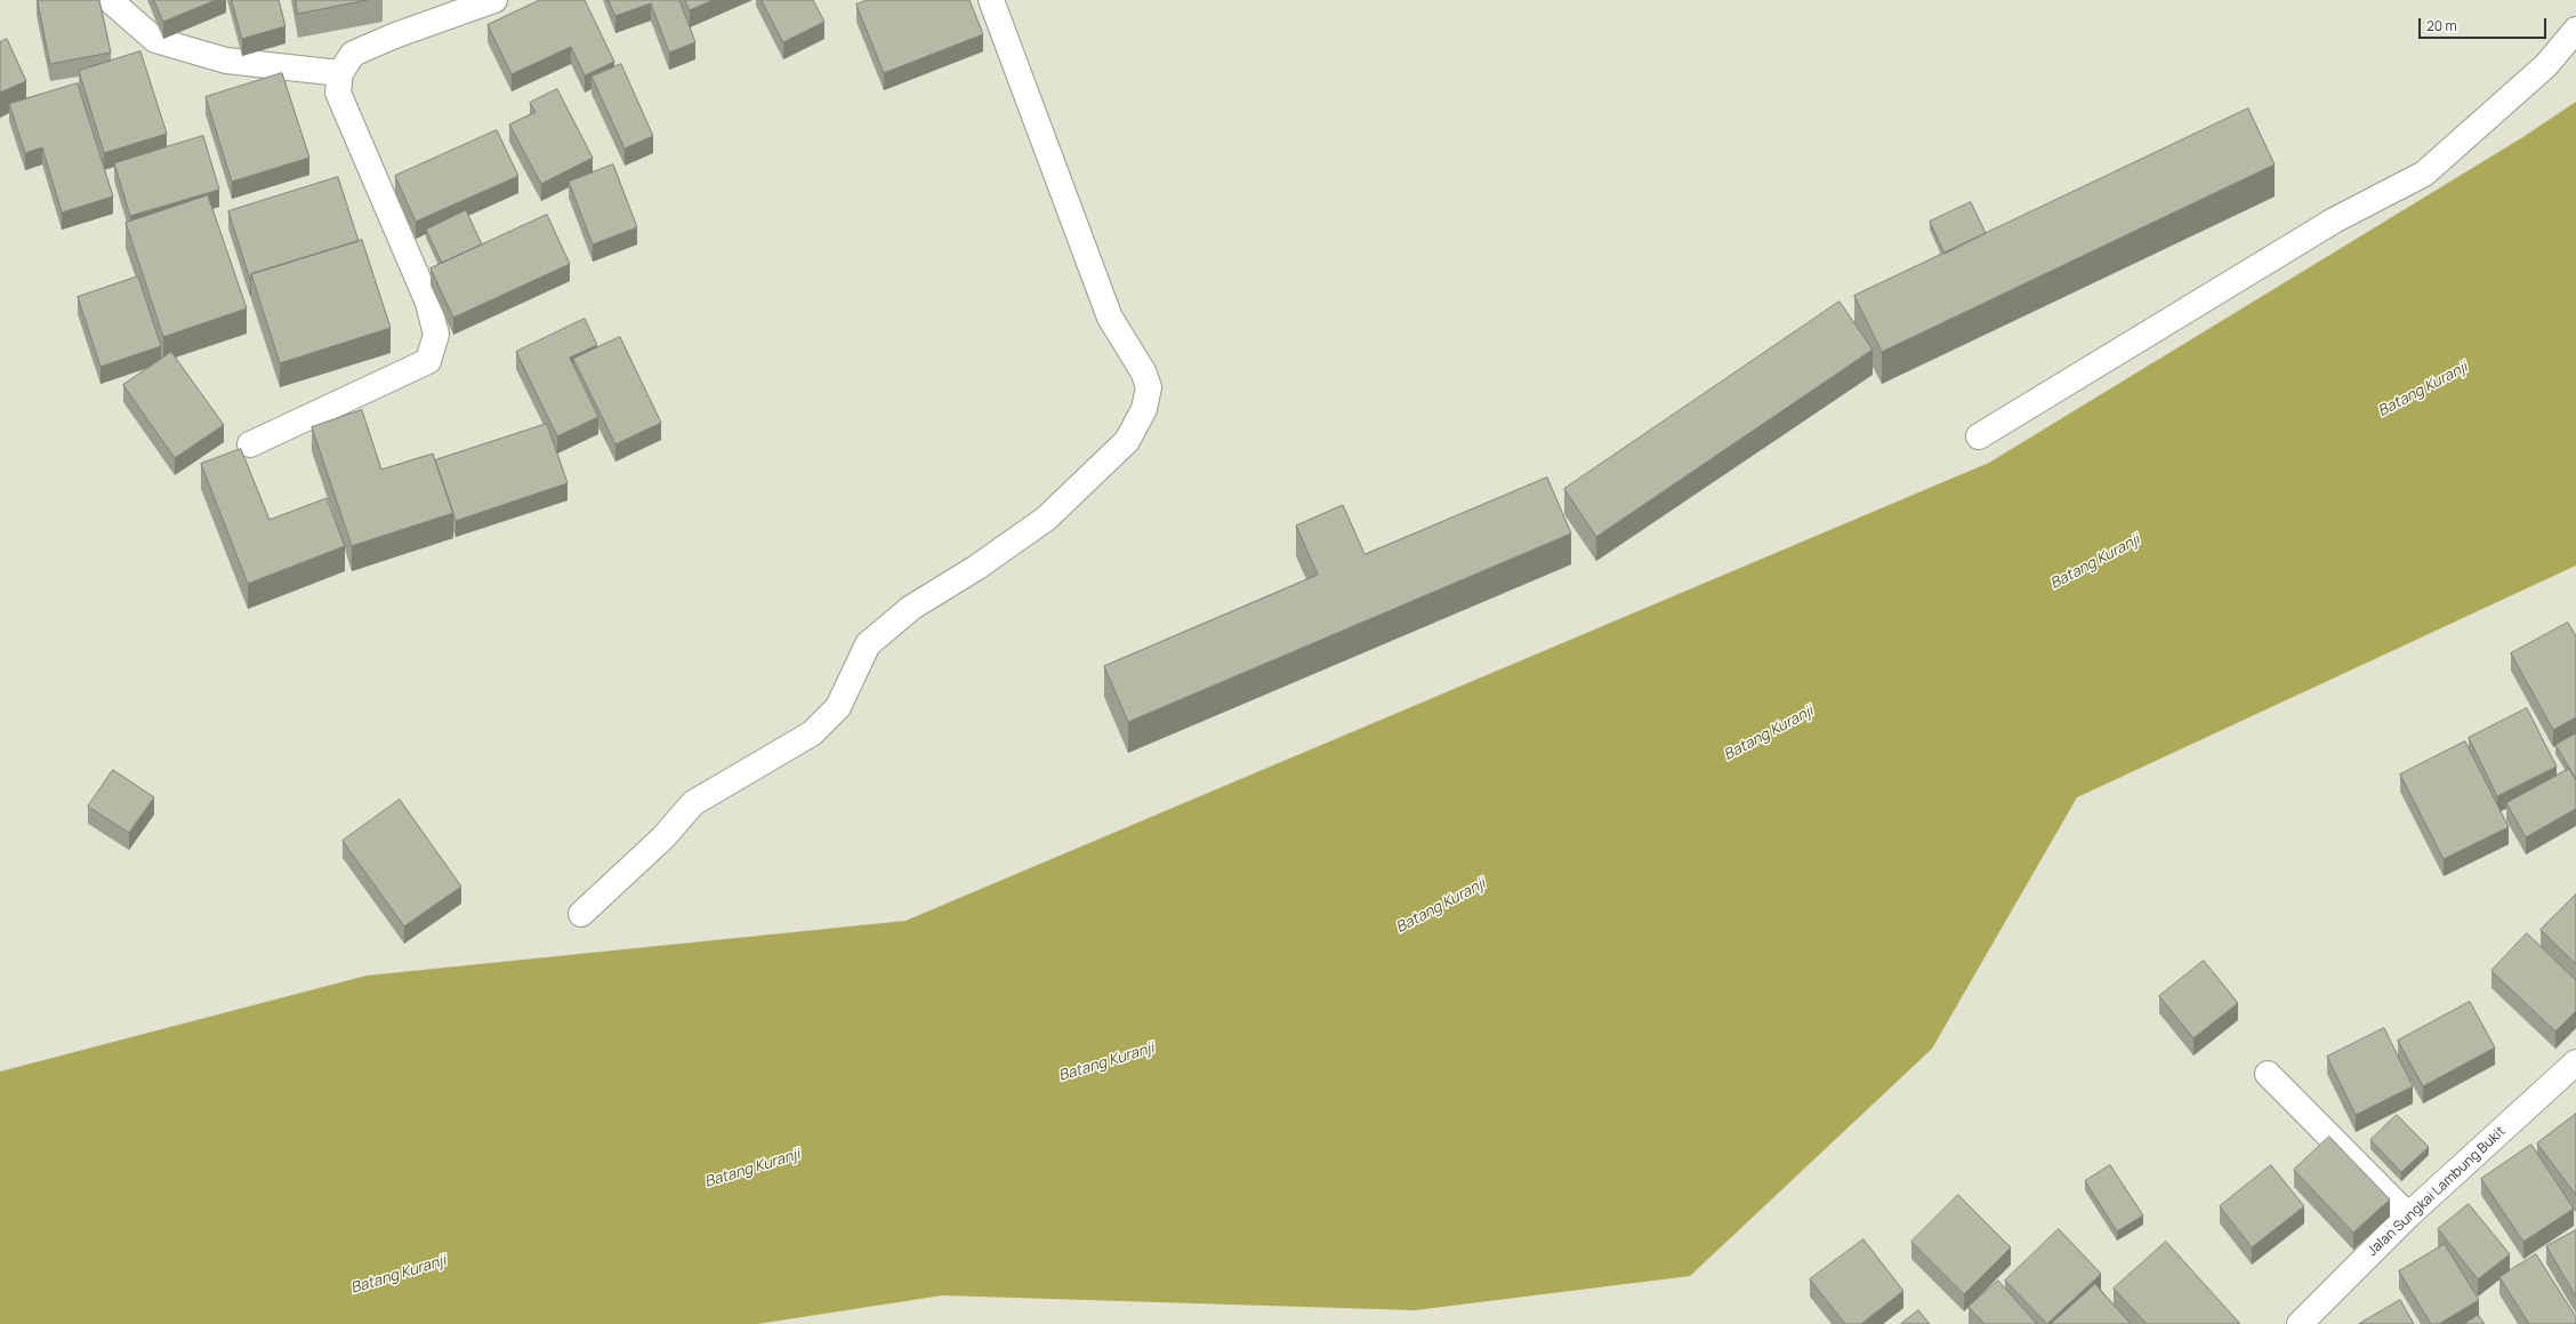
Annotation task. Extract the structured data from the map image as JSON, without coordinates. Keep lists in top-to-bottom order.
{
  "streets": {
    "street": ["Jalan Sungkai Lambung Bukit"]
  },
  "water": ["Batang Kuranji"],
  "scale_bar": "20 m"
}
